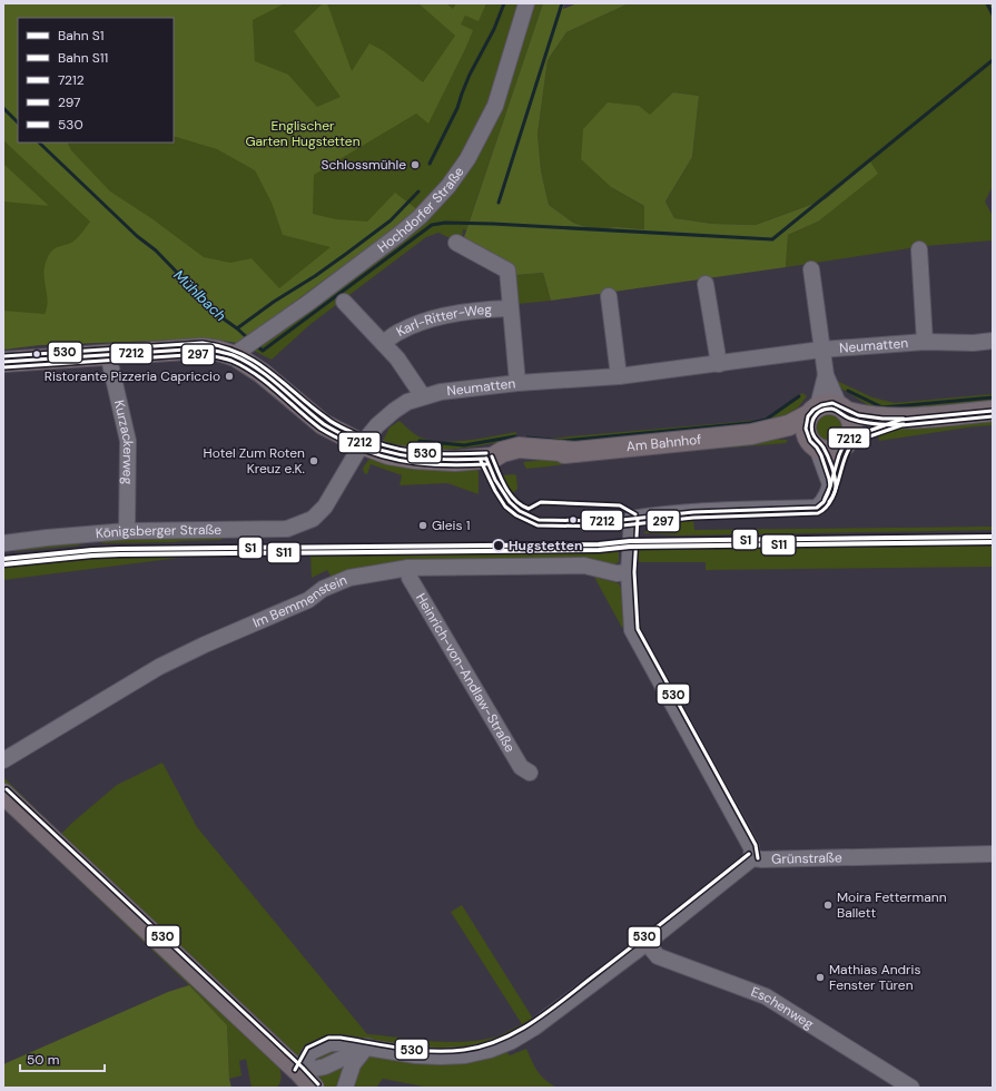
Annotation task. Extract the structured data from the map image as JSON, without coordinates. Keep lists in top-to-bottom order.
{
  "streets": {
    "main road": ["Am Bahnhof"],
    "street": [
      "Hochdorfer Straße",
      "Karl-Ritter-Weg",
      "Neumatten",
      "Kurzackerweg",
      "Königsberger Straße",
      "Im Bemmenstein",
      "Heinrich-von-Andlaw-Straße",
      "Grünstraße",
      "Eschenweg"
    ]
  },
  "crossings": [
    ["Hochdorfer Straße", "Am Bahnhof"],
    ["Karl-Ritter-Weg", "Neumatten"],
    ["Neumatten", "Am Bahnhof"],
    ["Neumatten", "Königsberger Straße"],
    ["Kurzackerweg", "Am Bahnhof"],
    ["Kurzackerweg", "Königsberger Straße"],
    ["Am Bahnhof", "Königsberger Straße"],
    ["Im Bemmenstein", "Heinrich-von-Andlaw-Straße"],
    ["Grünstraße", "Eschenweg"]
  ],
  "water": ["Mühlbach"],
  "parks": ["Englischer Garten Hugstetten"],
  "places": [
    "Schlossmühle",
    "Ristorante Pizzeria Capriccio",
    "Hotel Zum Roten Kreuz e.K.",
    "Gleis 1",
    "Hugstetten",
    "Moira Fettermann Ballett",
    "Mathias Andris Fenster Türen"
  ],
  "lines": [
    "transit line 530",
    "transit line 7212",
    "transit line 297",
    "rail line S1",
    "rail line S11"
  ],
  "legend": [
    "Bahn S1",
    "Bahn S11",
    "7212",
    "297",
    "530"
  ],
  "scale_bar": "50 m"
}
